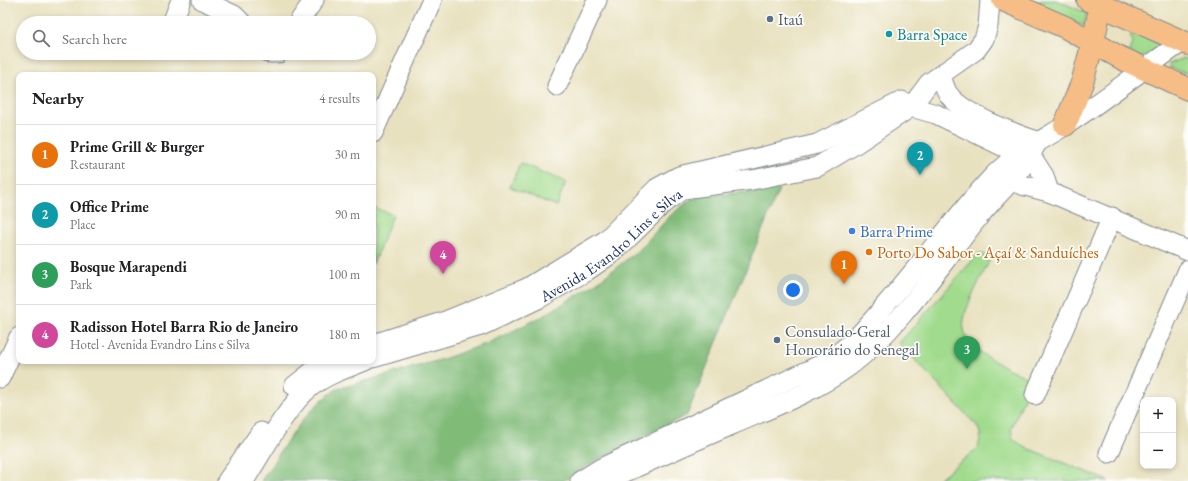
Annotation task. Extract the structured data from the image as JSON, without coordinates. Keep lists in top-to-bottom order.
{
  "streets": {
    "street": ["Avenida Evandro Lins e Silva"]
  },
  "places": [
    "Itaú",
    "Barra Space",
    "Barra Prime",
    "Porto Do Sabor - Açaí & Sanduíches",
    "Consulado-Geral Honorário do Senegal"
  ],
  "page": {
    "search": "Search here",
    "heading": ["Nearby", "4 results"],
    "list": [
      {
        "mark": "1",
        "name": "Prime Grill & Burger",
        "note": "Restaurant",
        "value": "30 m"
      },
      {
        "mark": "2",
        "name": "Office Prime",
        "note": "Place",
        "value": "90 m"
      },
      {
        "mark": "3",
        "name": "Bosque Marapendi",
        "note": "Park",
        "value": "100 m"
      },
      {
        "mark": "4",
        "name": "Radisson Hotel Barra Rio de Janeiro",
        "note": "Hotel · Avenida Evandro Lins e Silva",
        "value": "180 m"
      }
    ],
    "pins": [
      "2",
      "4",
      "1",
      "3"
    ],
    "map_buttons": ["+", "−"]
  }
}
